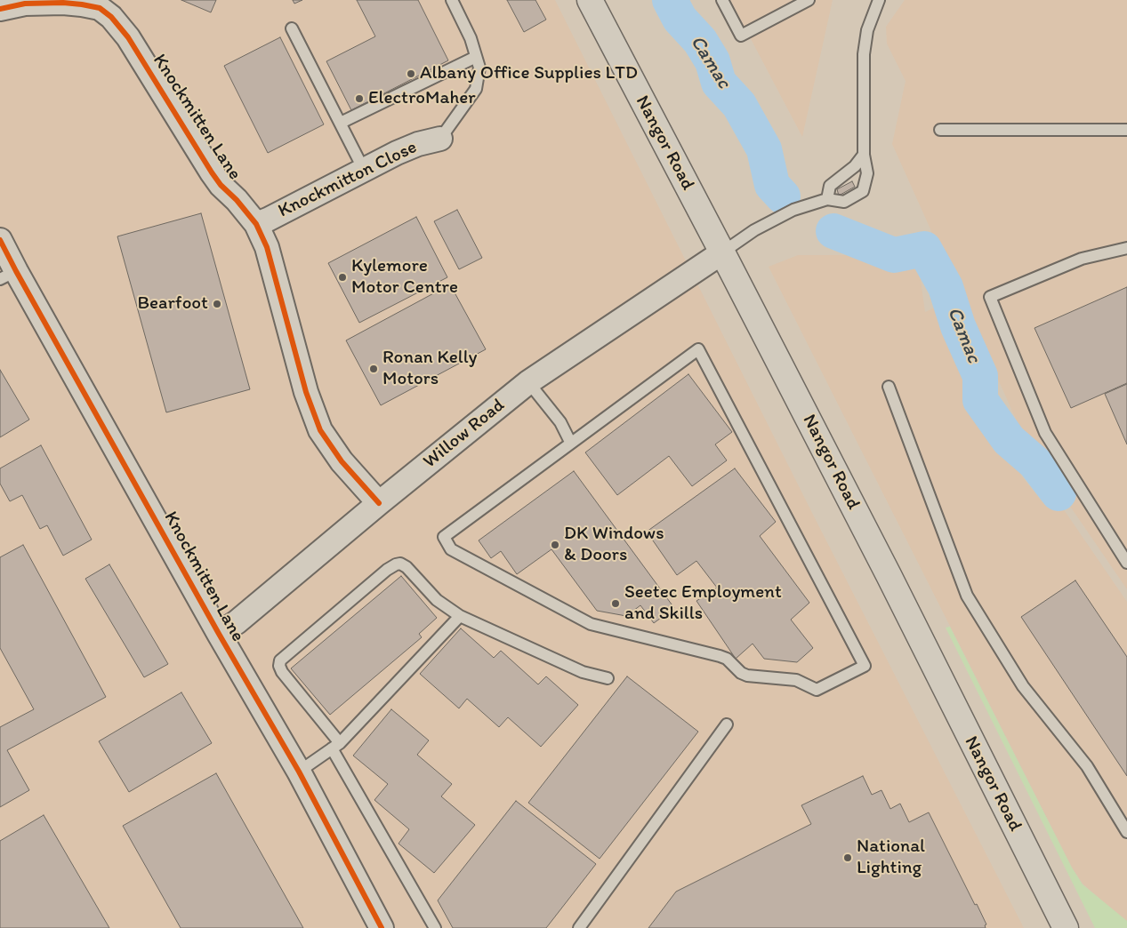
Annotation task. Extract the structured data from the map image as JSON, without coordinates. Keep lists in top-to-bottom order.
{
  "streets": {
    "main road": ["Nangor Road"],
    "street": ["Knockmitten Lane", "Knockmitton Close", "Willow Road"]
  },
  "crossings": [
    ["Knockmitten Lane", "Knockmitton Close"],
    ["Knockmitten Lane", "Willow Road"],
    ["Nangor Road", "Willow Road"]
  ],
  "water": ["Camac"],
  "places": [
    "Albany Office Supplies LTD",
    "ElectroMaher",
    "Kylemore Motor Centre",
    "Bearfoot",
    "Ronan Kelly Motors",
    "DK Windows & Doors",
    "Seetec Employment and Skills",
    "National Lighting"
  ]
}
